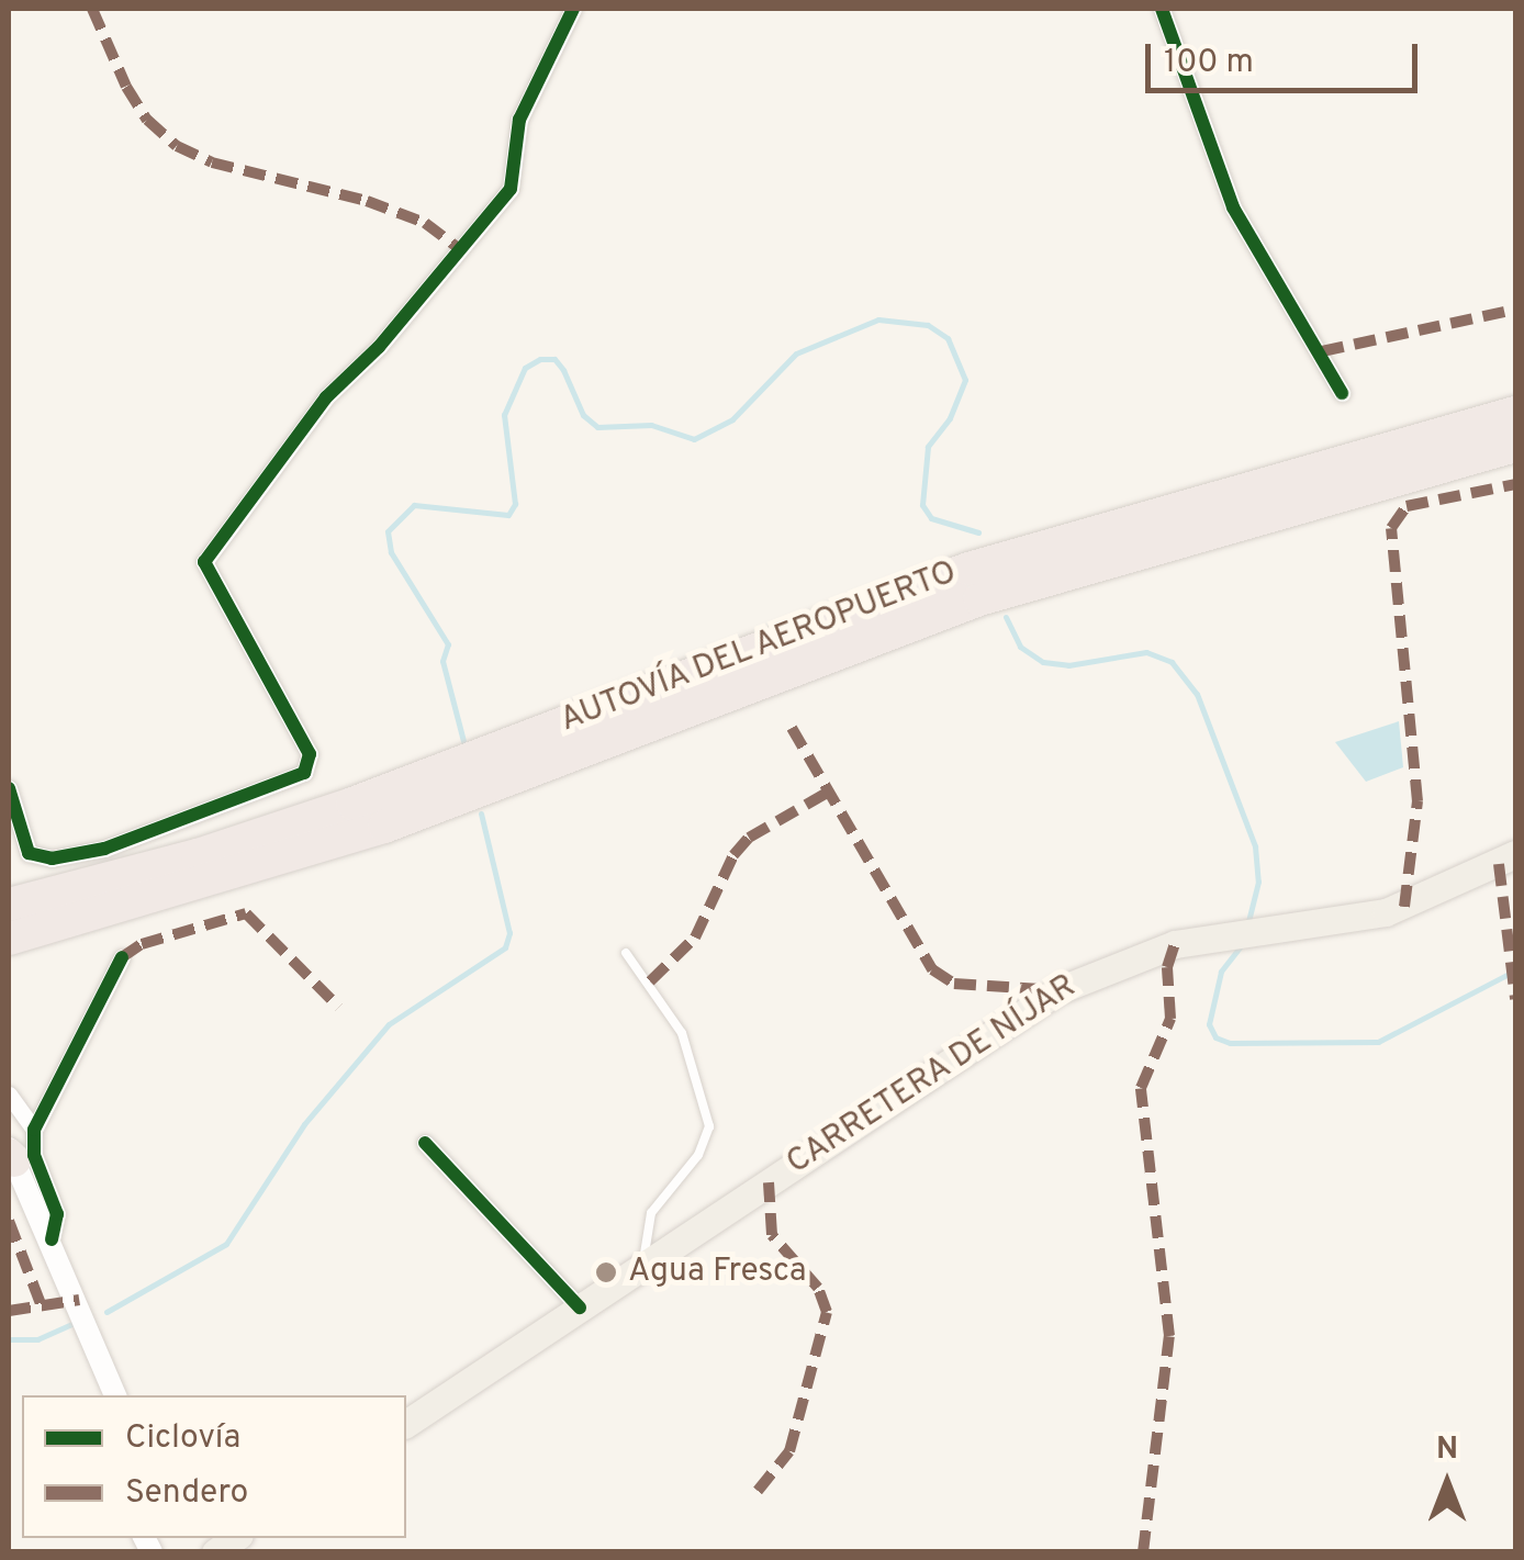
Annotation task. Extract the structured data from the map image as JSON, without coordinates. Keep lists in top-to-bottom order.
{
  "streets": {
    "highway": ["AUTOVÍA DEL AEROPUERTO"],
    "main road": ["CARRETERA DE NÍJAR"]
  },
  "places": ["Agua Fresca"],
  "legend": ["Ciclovía", "Sendero"],
  "scale_bar": "100 m",
  "north": "top"
}
